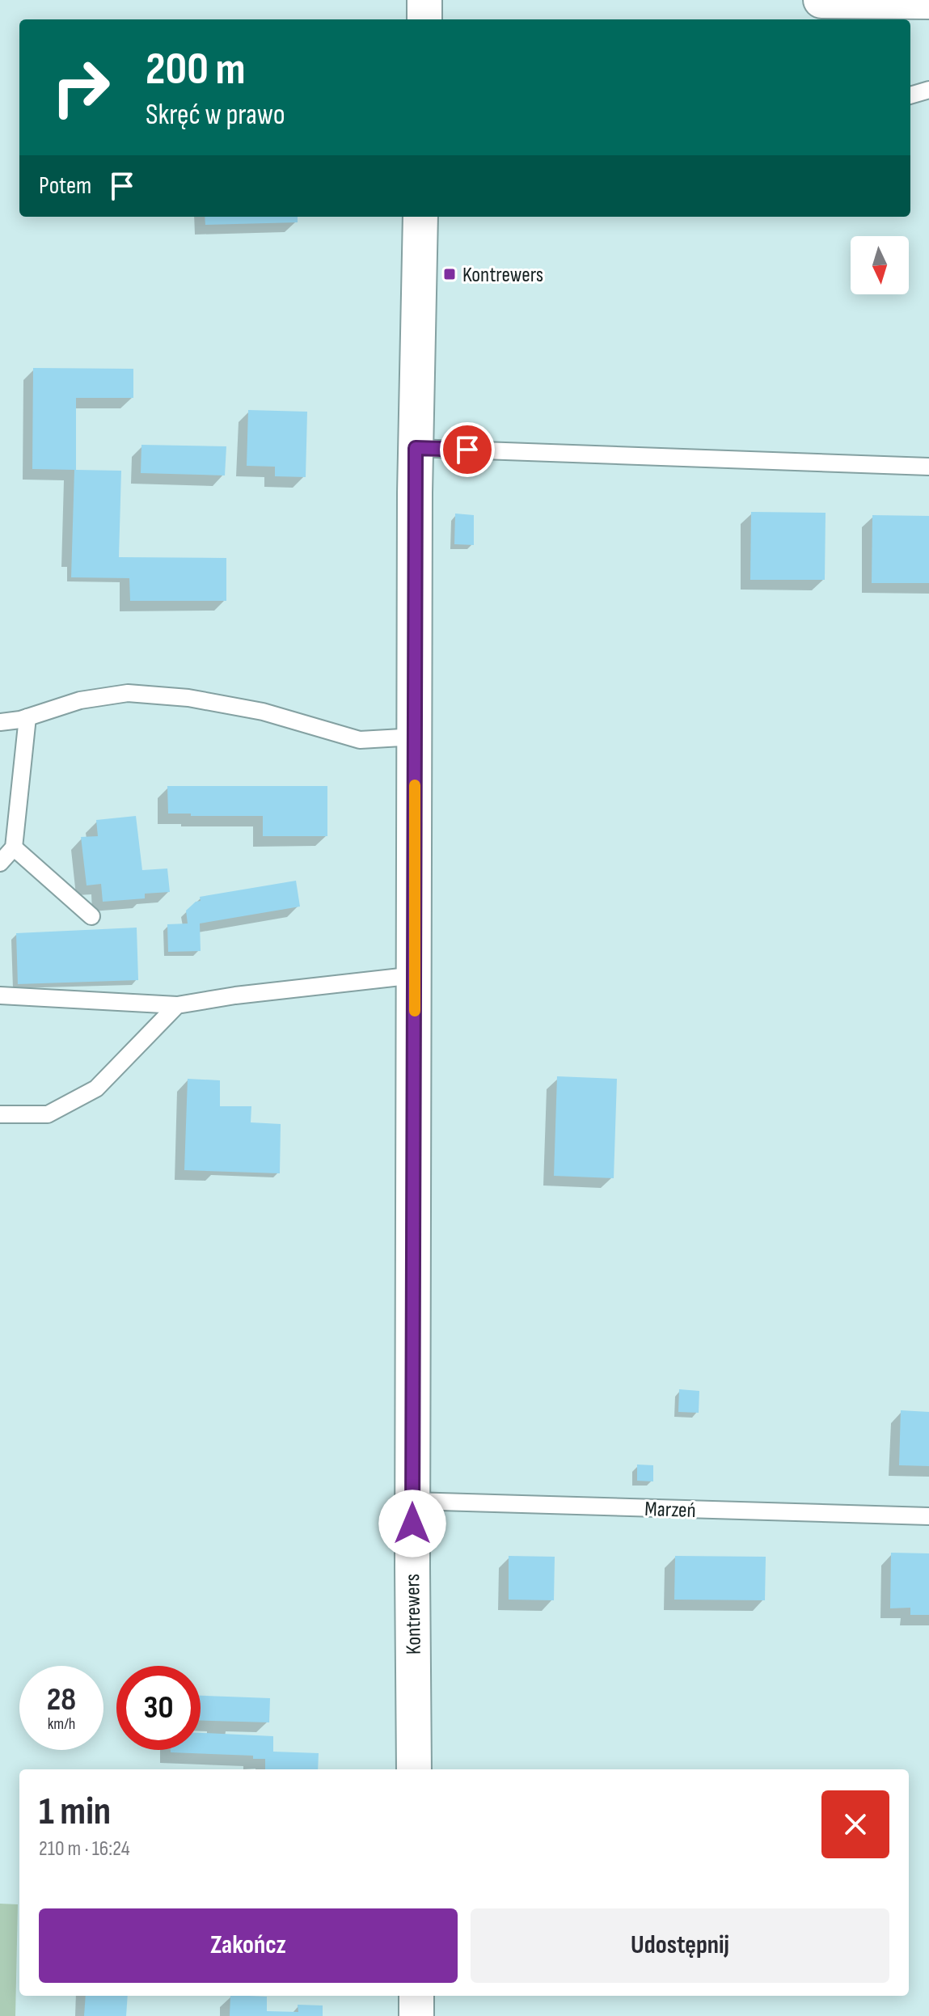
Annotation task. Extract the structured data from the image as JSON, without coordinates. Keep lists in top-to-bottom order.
{
  "streets": {
    "street": ["Kontrewers"],
    "lane": ["Marzeń"]
  },
  "crossings": [
    ["Marzeń", "Kontrewers"]
  ],
  "places": {
    "transit": ["Kontrewers"]
  },
  "north": "bottom",
  "page": {
    "turn": ["200 m", "Skręć w prawo"],
    "then": "Potem",
    "speed": "28 km/h",
    "limit": "30",
    "heading": ["1 min", "210 m · 16:24"],
    "buttons": ["Zakończ", "Udostępnij"]
  }
}
